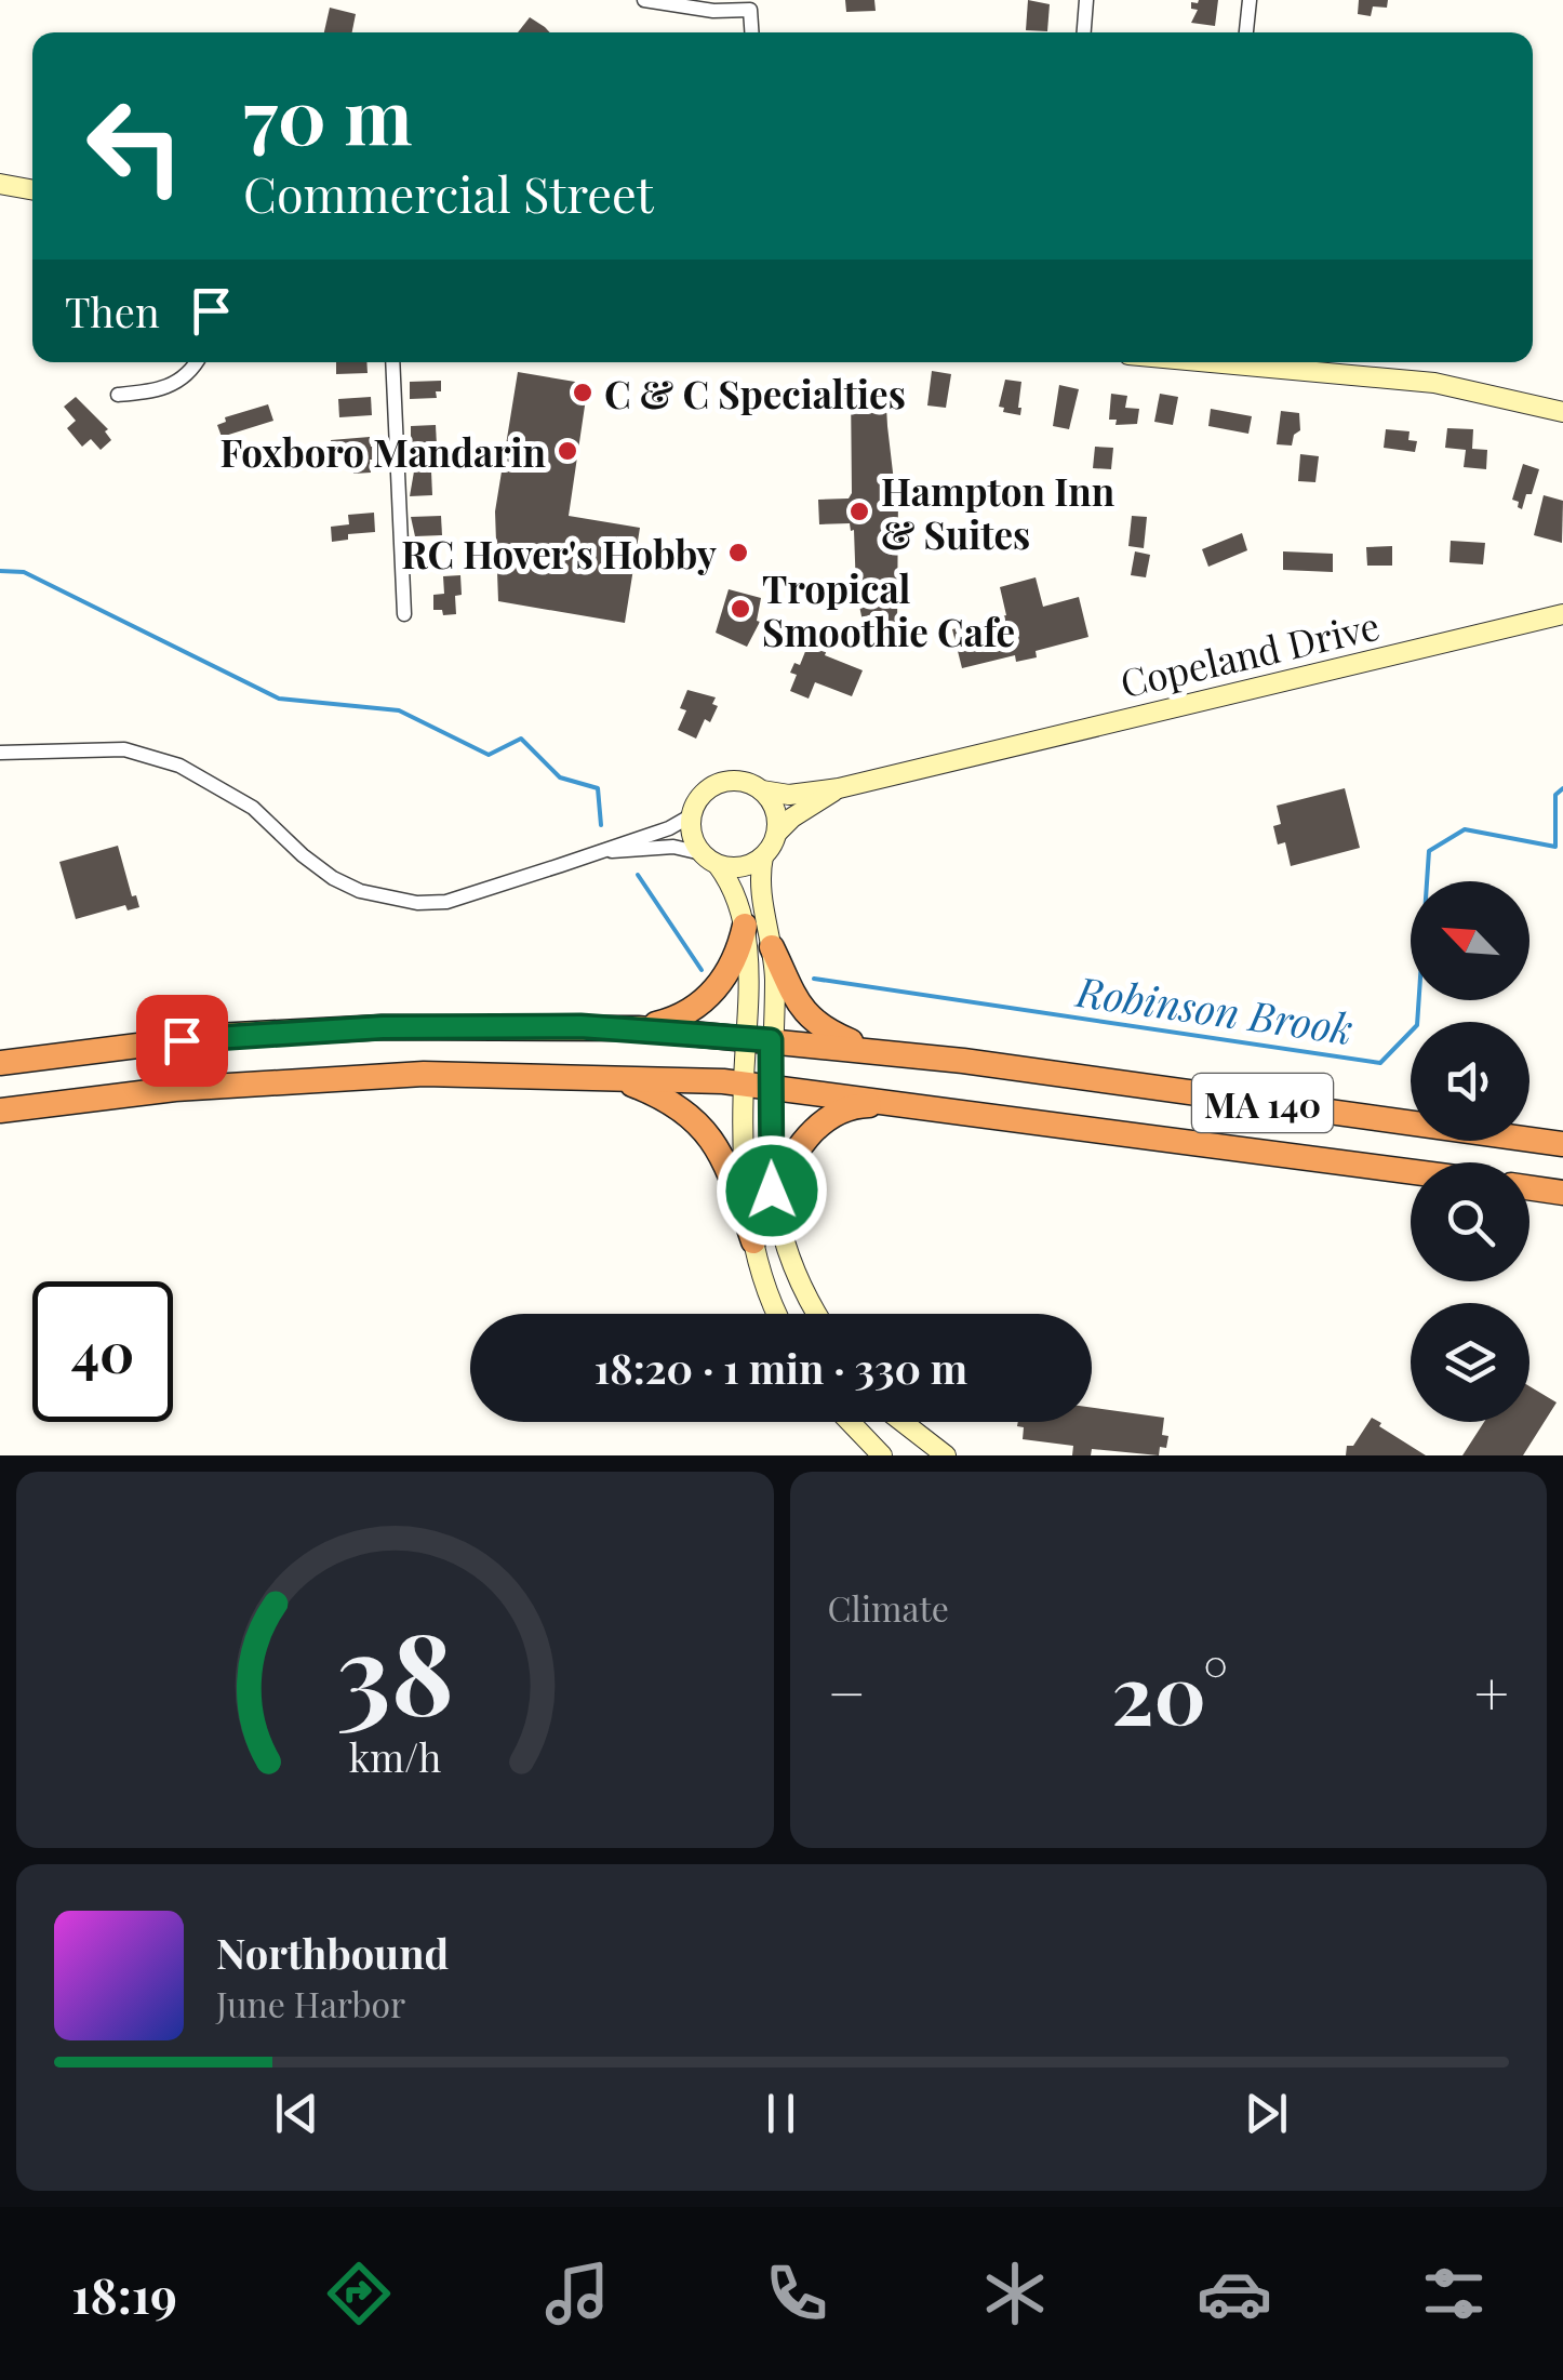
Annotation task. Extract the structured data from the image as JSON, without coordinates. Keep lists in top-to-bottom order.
{
  "streets": {
    "highway": ["MA 140"],
    "street": ["Copeland Drive"]
  },
  "water": ["Robinson Brook"],
  "places": [
    "C & C Specialties",
    "Foxboro Mandarin",
    "Hampton Inn & Suites",
    "RC Hover's Hobby",
    "Tropical Smoothie Cafe"
  ],
  "north": "top left",
  "page": {
    "turn": ["70 m", "Commercial Street"],
    "then": "Then",
    "limit": "40",
    "trip": "18:20 · 1 min · 330 m",
    "tile": "Climate",
    "heat": ["−", "20°", "+"],
    "song": ["Northbound", "June Harbor"],
    "tabs": "18:19",
    "gauge": ["38", "km/h"]
  }
}
